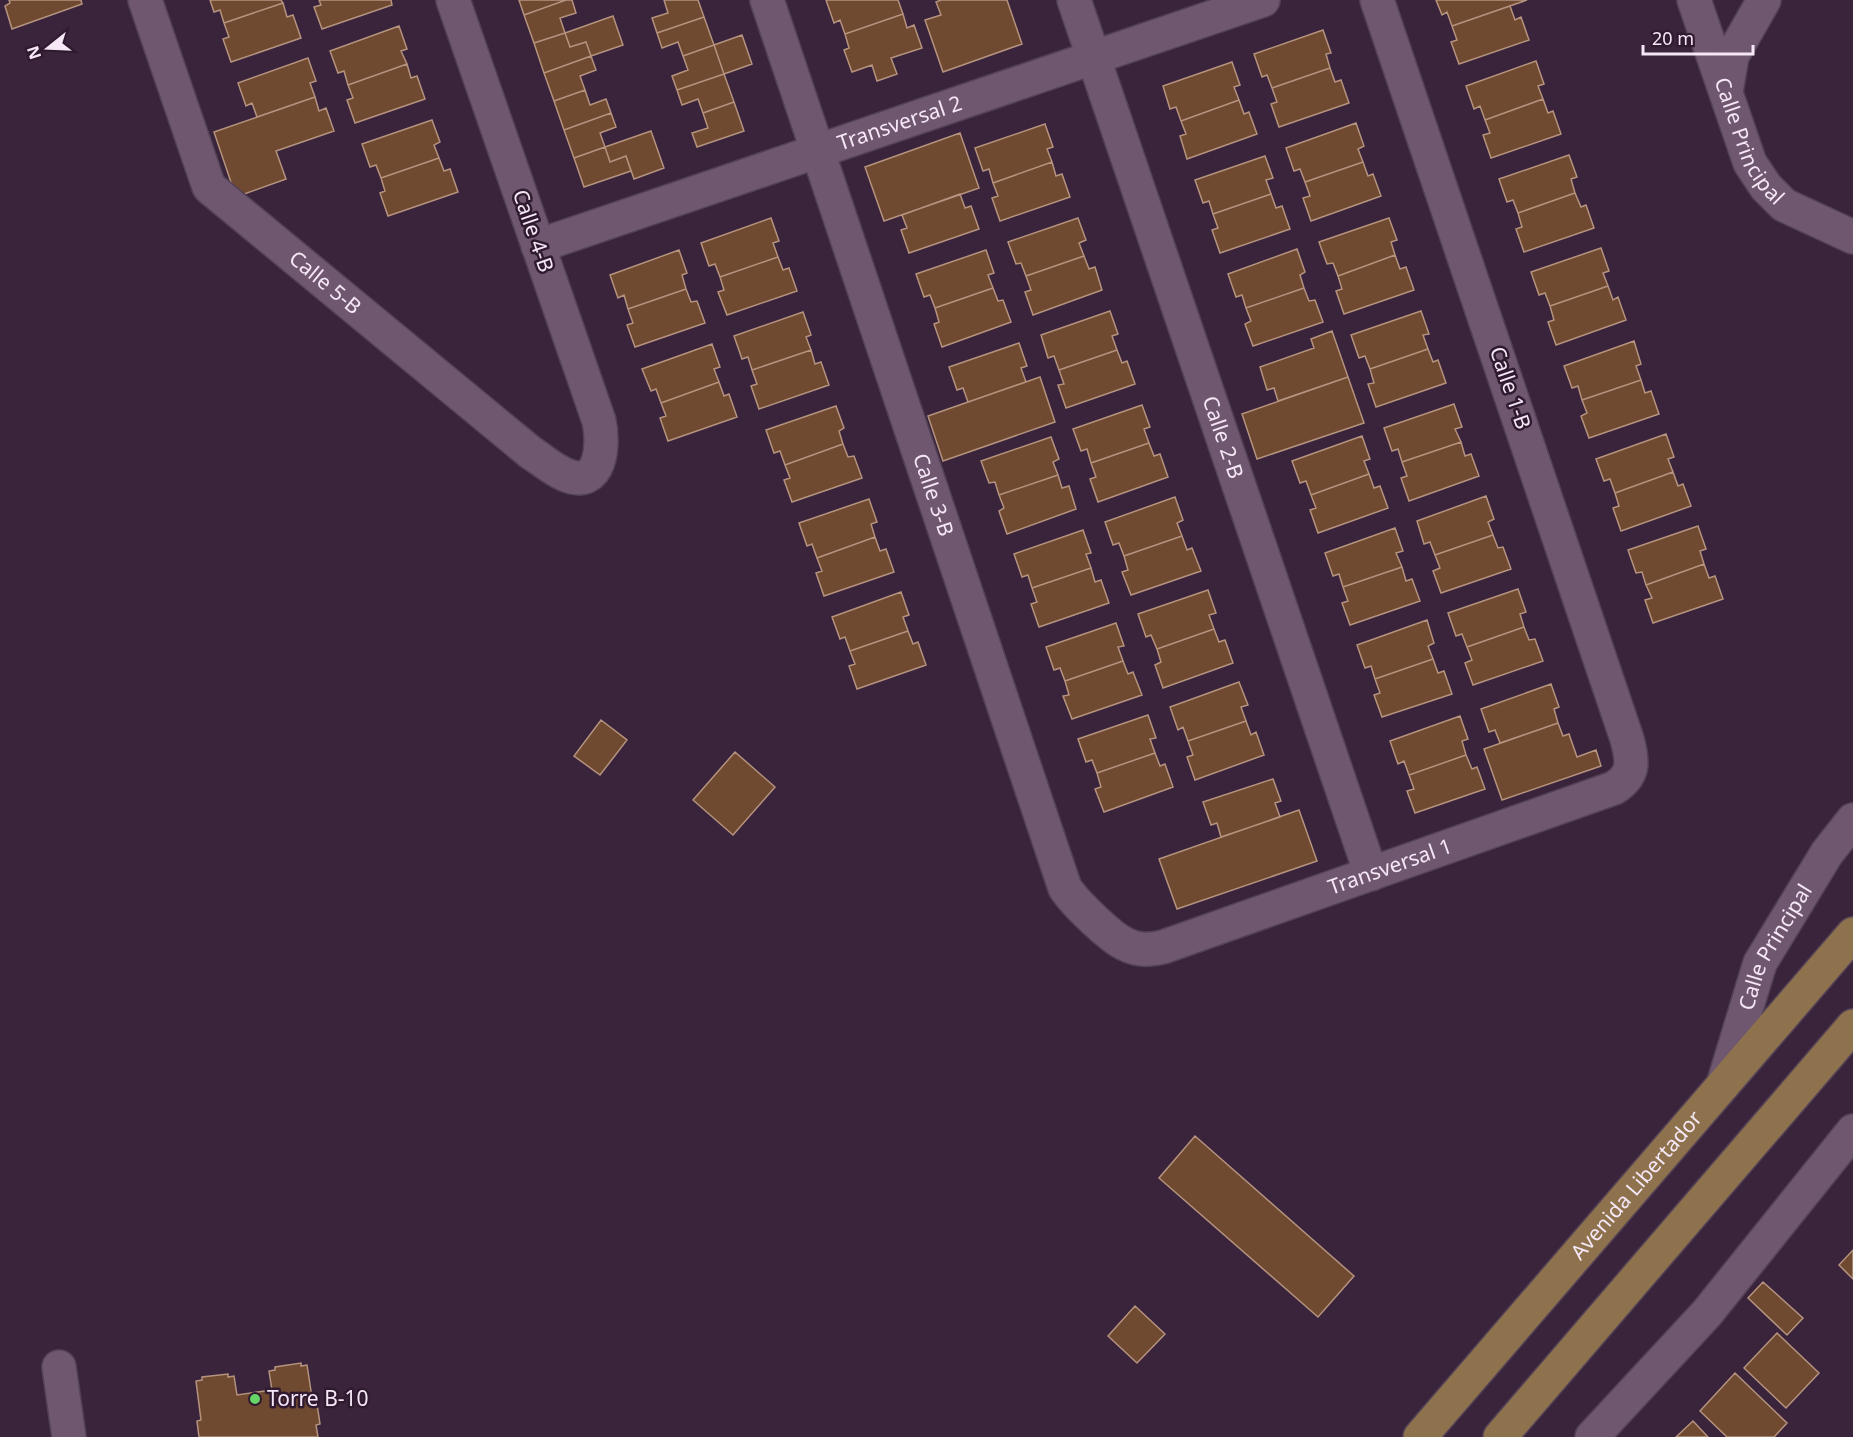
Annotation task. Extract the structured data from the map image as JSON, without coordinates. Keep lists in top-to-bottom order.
{
  "streets": {
    "main road": ["Avenida Libertador"],
    "street": [
      "Transversal 2",
      "Calle Principal",
      "Calle 4-B",
      "Calle 5-B",
      "Calle 1-B",
      "Calle 2-B",
      "Calle 3-B",
      "Transversal 1"
    ]
  },
  "crossings": [
    ["Transversal 2", "Calle 4-B"],
    ["Transversal 2", "Calle 2-B"],
    ["Transversal 2", "Calle 3-B"],
    ["Calle Principal", "Avenida Libertador"],
    ["Calle 4-B", "Calle 5-B"],
    ["Calle 1-B", "Transversal 1"],
    ["Calle 2-B", "Transversal 1"],
    ["Calle 3-B", "Transversal 1"]
  ],
  "places": ["Torre B-10"],
  "scale_bar": "20 m",
  "north": "left"
}
